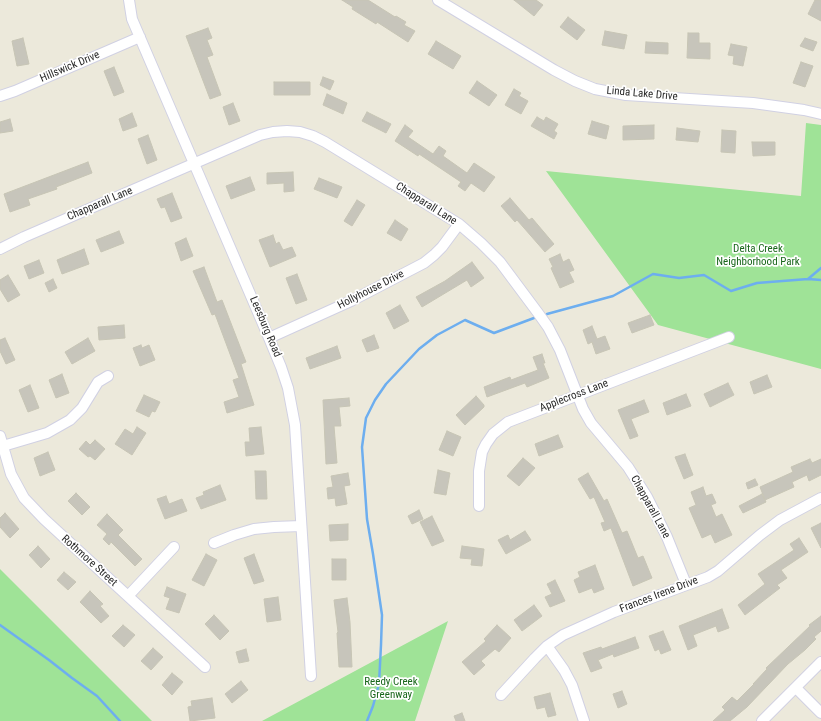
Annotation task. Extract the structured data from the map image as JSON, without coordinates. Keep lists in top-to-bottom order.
{
  "streets": {
    "street": [
      "Hillswick Drive",
      "Linda Lake Drive",
      "Chapparall Lane",
      "Hollyhouse Drive",
      "Leesburg Road",
      "Applecross Lane",
      "Rothmore Street",
      "Frances Irene Drive"
    ]
  },
  "crossings": [
    ["Hillswick Drive", "Leesburg Road"],
    ["Chapparall Lane", "Hollyhouse Drive"],
    ["Chapparall Lane", "Leesburg Road"],
    ["Chapparall Lane", "Applecross Lane"],
    ["Chapparall Lane", "Frances Irene Drive"],
    ["Hollyhouse Drive", "Leesburg Road"]
  ],
  "parks": ["Delta Creek Neighborhood Park", "Reedy Creek Greenway"]
}
